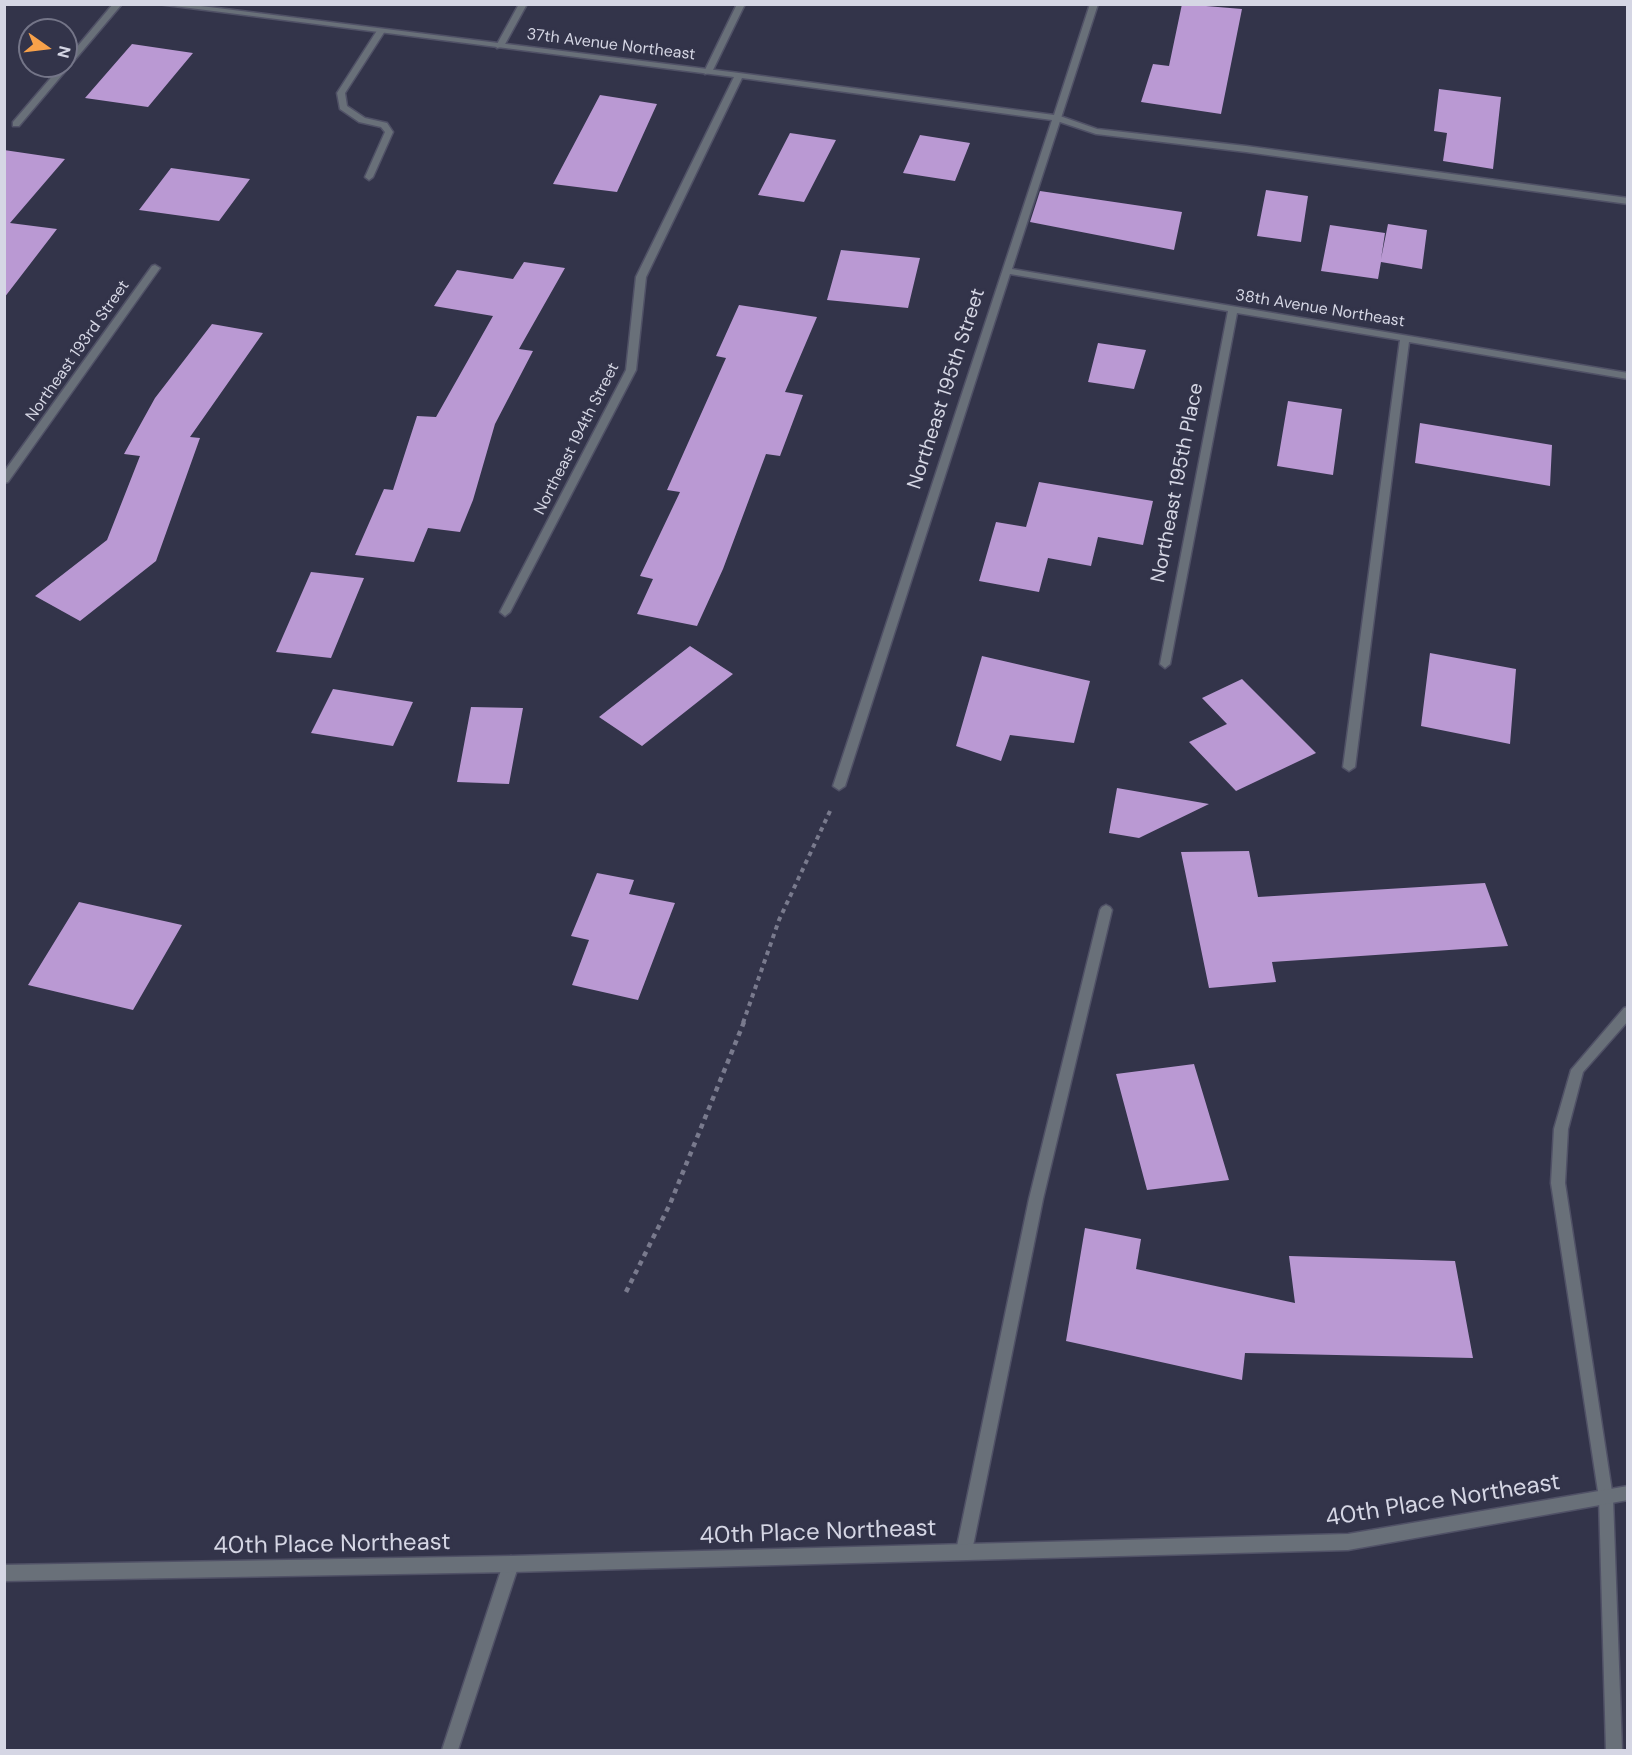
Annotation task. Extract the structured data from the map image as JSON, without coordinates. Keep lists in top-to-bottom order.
{
  "streets": {
    "street": [
      "37th Avenue Northeast",
      "38th Avenue Northeast",
      "Northeast 193rd Street",
      "Northeast 195th Street",
      "Northeast 194th Street",
      "Northeast 195th Place",
      "40th Place Northeast"
    ]
  },
  "crossings": [
    ["37th Avenue Northeast", "Northeast 195th Street"],
    ["37th Avenue Northeast", "Northeast 194th Street"],
    ["38th Avenue Northeast", "Northeast 195th Street"],
    ["38th Avenue Northeast", "Northeast 195th Place"]
  ],
  "north": "right"
}
